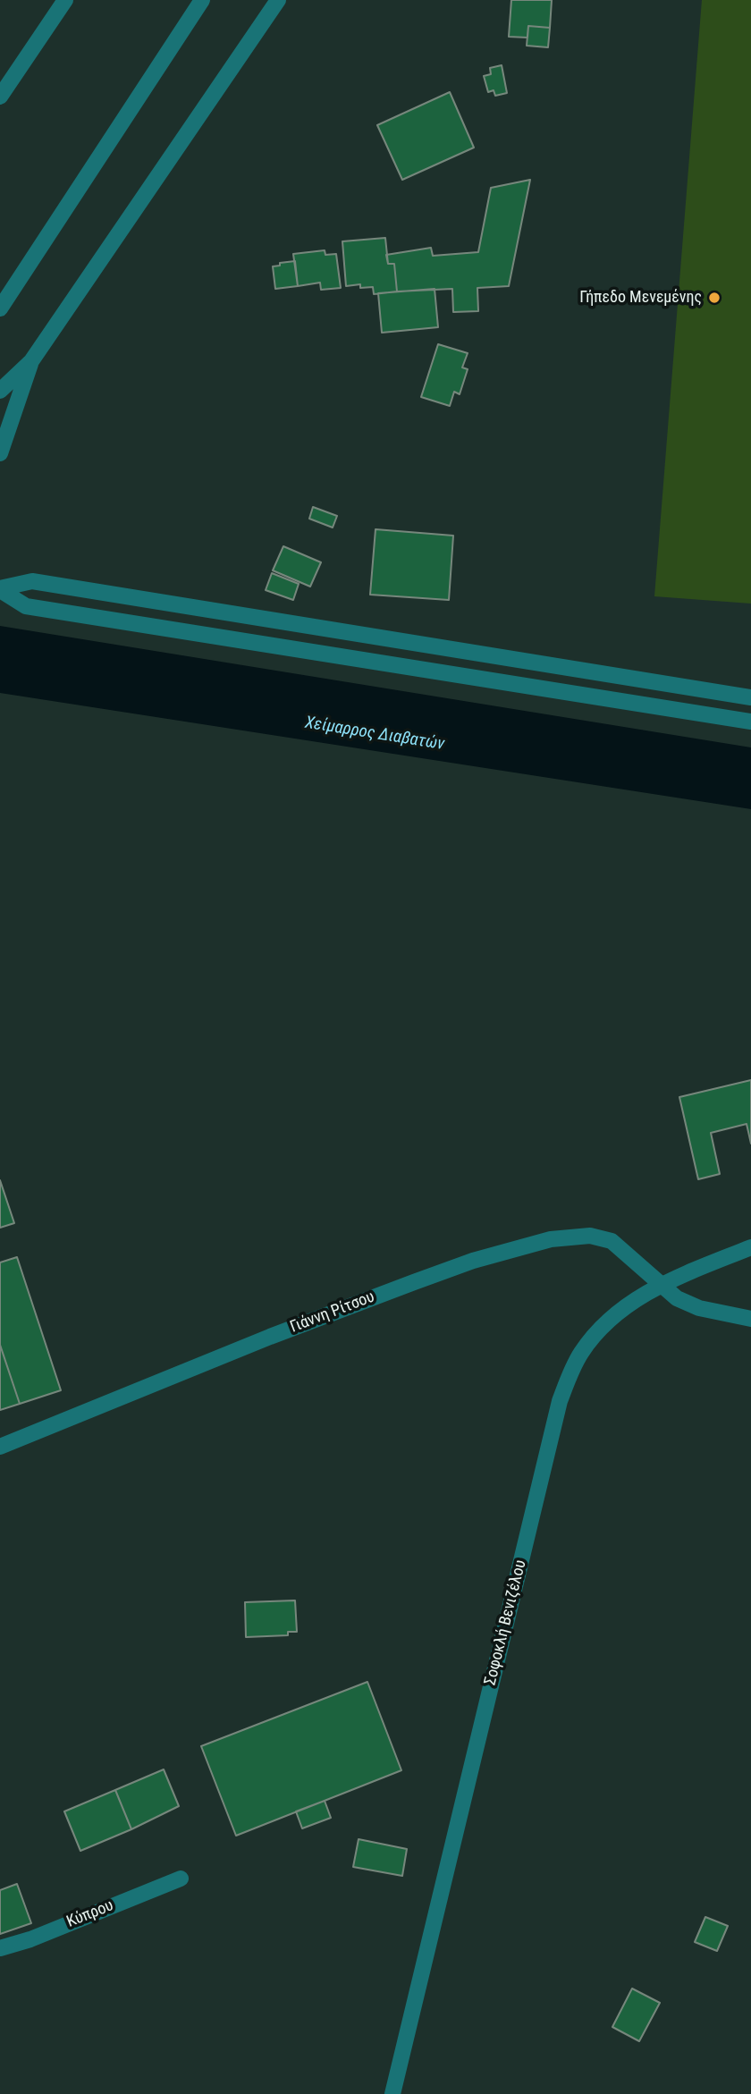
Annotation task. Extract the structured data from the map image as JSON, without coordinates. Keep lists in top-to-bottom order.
{
  "streets": {
    "street": ["Γιάννη Ρίτσου", "Σοφοκλή Βενιζέλου", "Κύπρου"]
  },
  "crossings": [
    ["Γιάννη Ρίτσου", "Σοφοκλή Βενιζέλου"]
  ],
  "water": ["Χείμαρρος Διαβατών"],
  "places": ["Γήπεδο Μενεμένης"]
}
